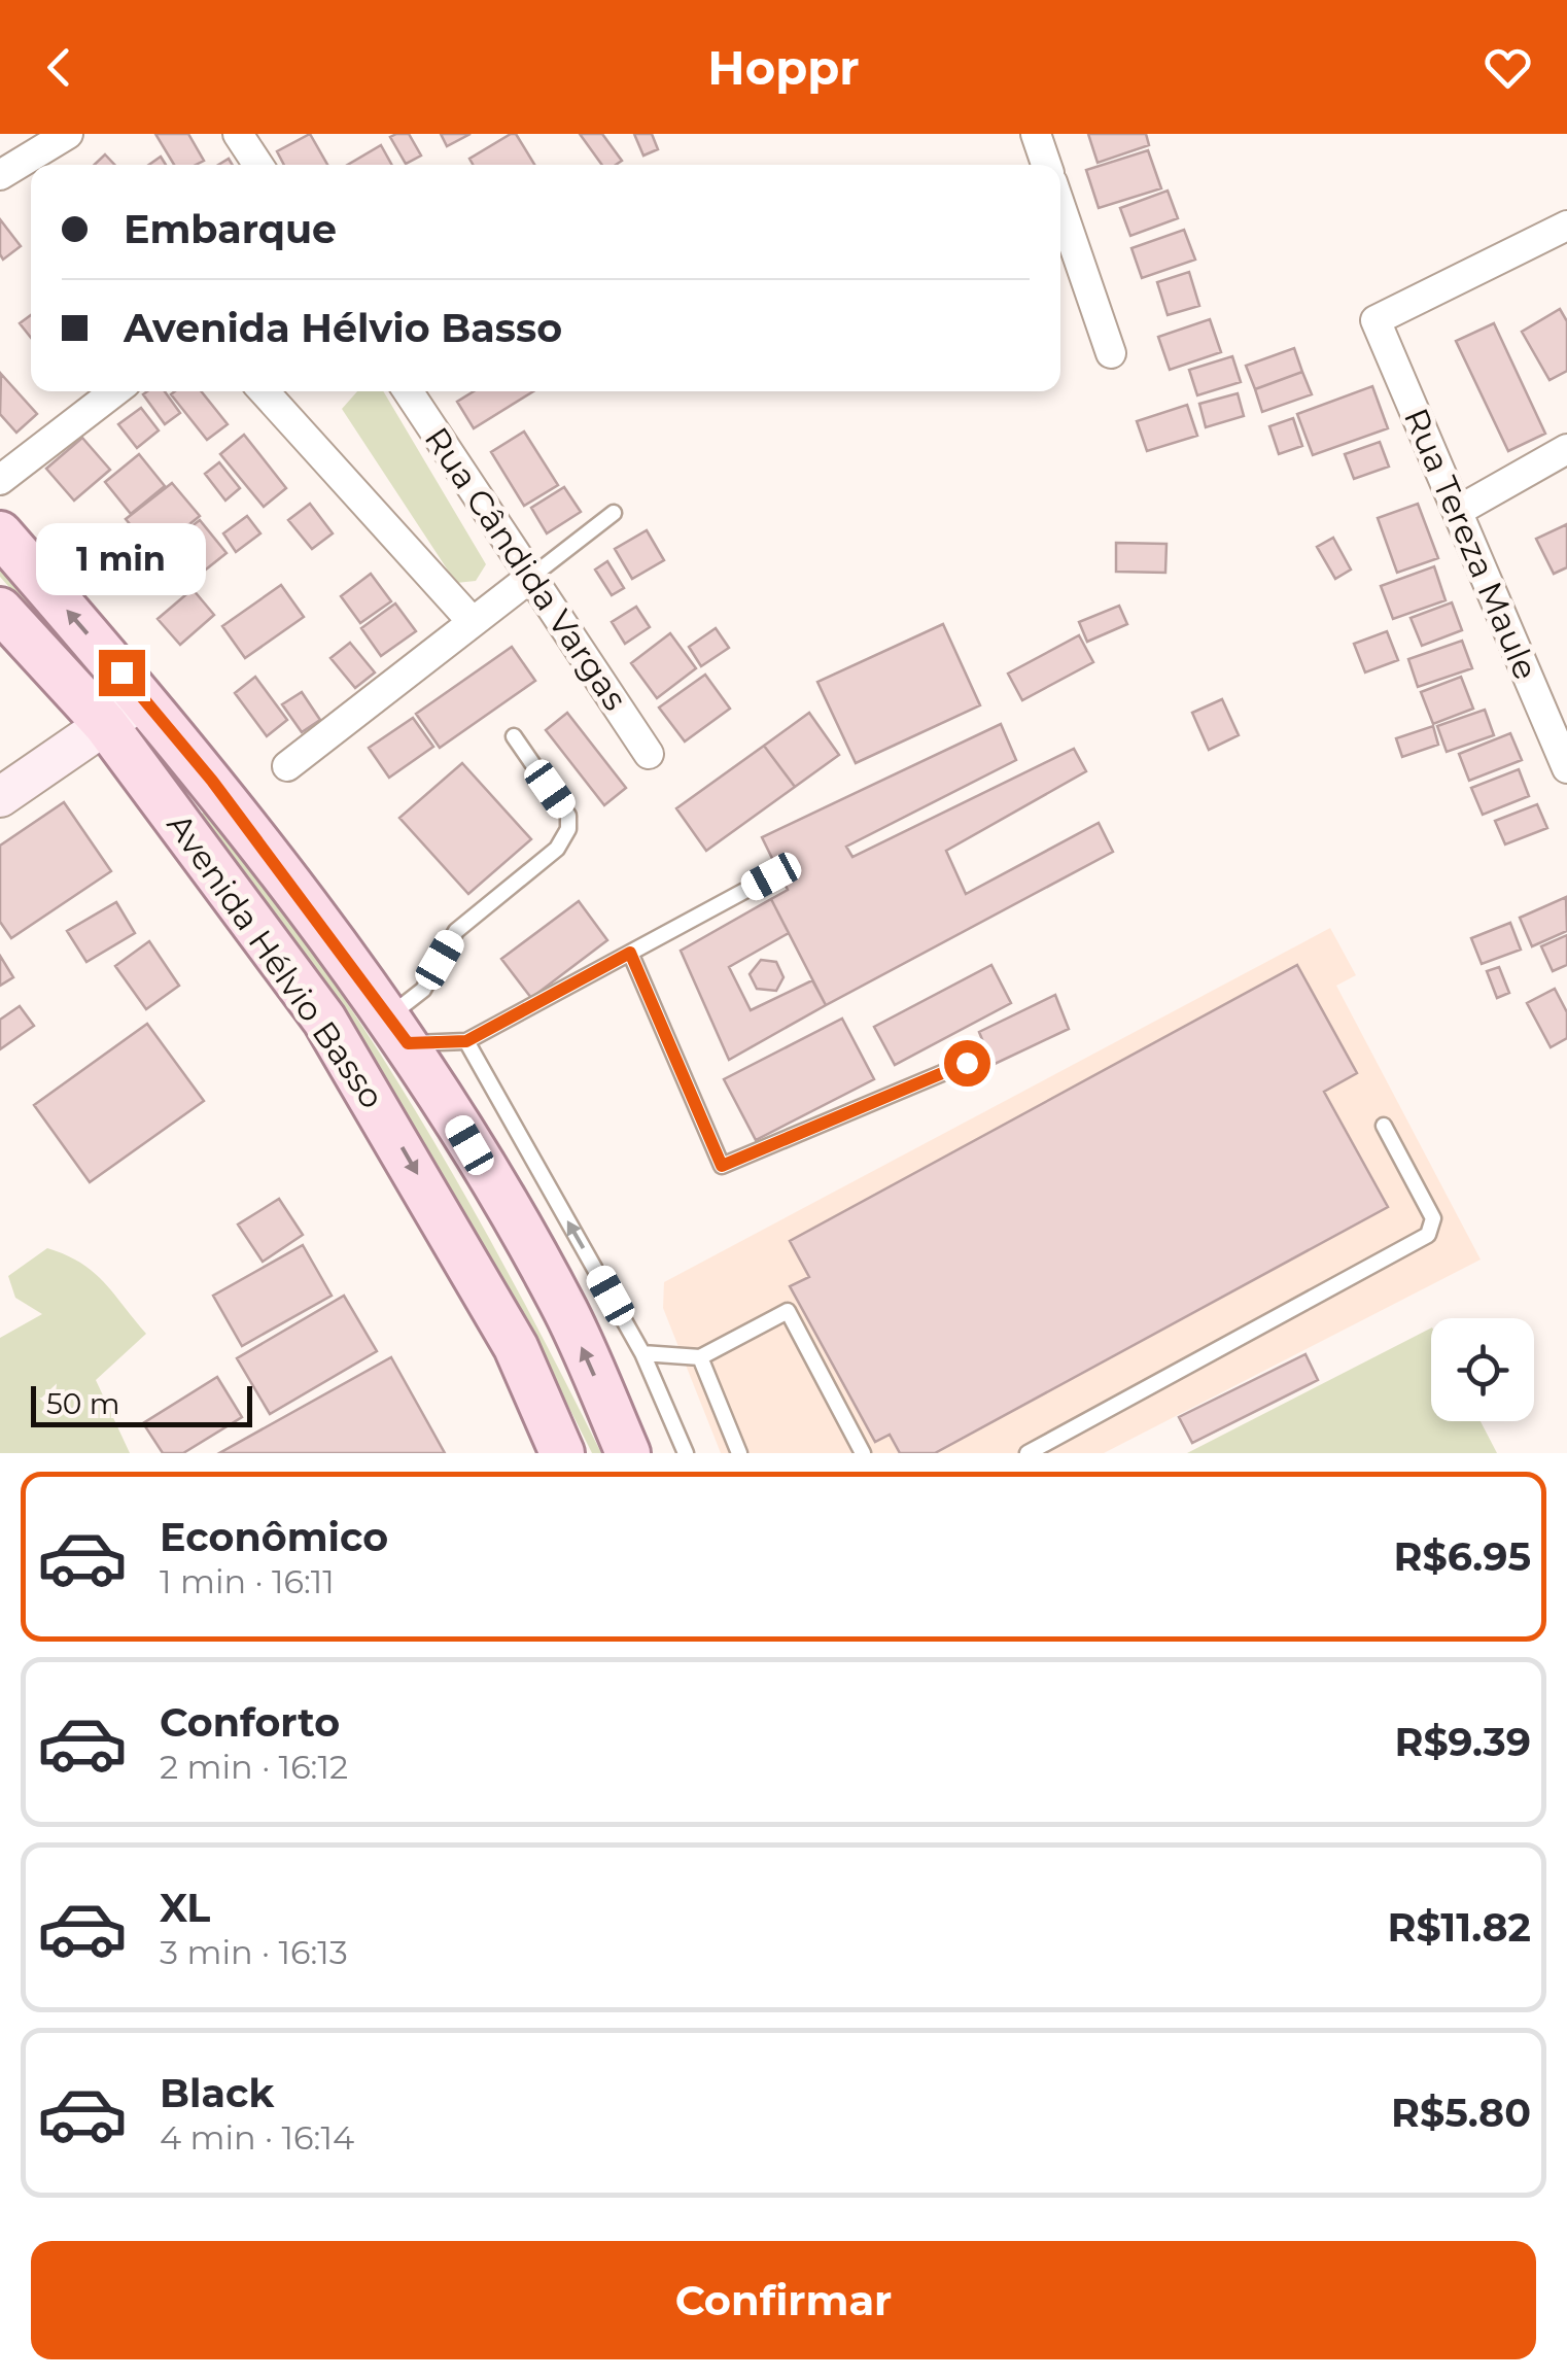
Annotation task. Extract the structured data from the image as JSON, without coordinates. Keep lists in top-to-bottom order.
{
  "streets": {
    "main road": ["Avenida Hélvio Basso"],
    "street": ["Rua Tereza Maule", "Rua Cândida Vargas"]
  },
  "scale_bar": "50 m",
  "page": {
    "header": "Hoppr",
    "banner": ["Embarque", "Avenida Hélvio Basso"],
    "bubble": "1 min",
    "scale": "50 m",
    "list": [
      {
        "name": "Econômico",
        "note": "1 min · 16:11",
        "value": "R$6.95"
      },
      {
        "name": "Conforto",
        "note": "2 min · 16:12",
        "value": "R$9.39"
      },
      {
        "name": "XL",
        "note": "3 min · 16:13",
        "value": "R$11.82"
      },
      {
        "name": "Black",
        "note": "4 min · 16:14",
        "value": "R$5.80"
      }
    ],
    "buttons": "Confirmar"
  }
}
